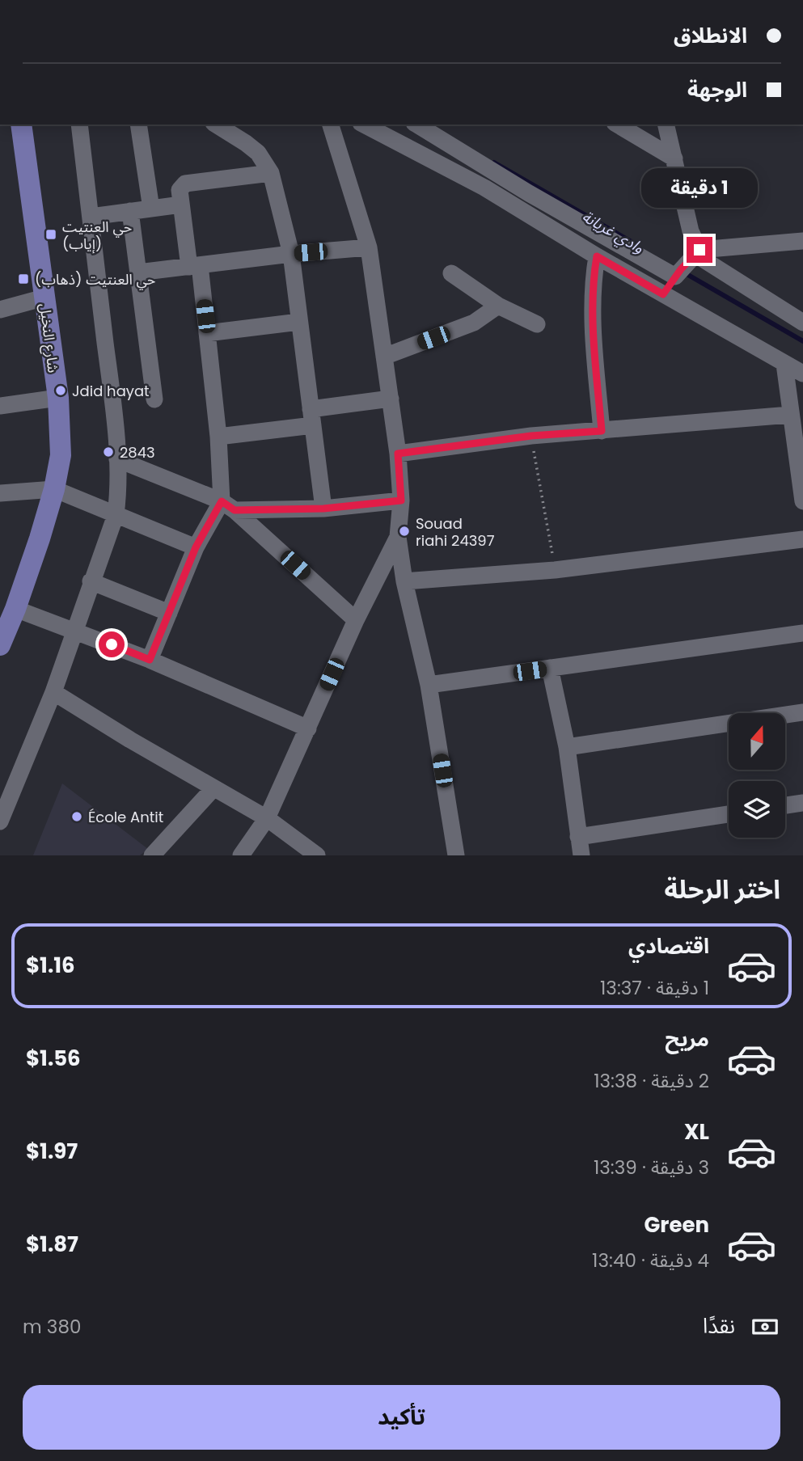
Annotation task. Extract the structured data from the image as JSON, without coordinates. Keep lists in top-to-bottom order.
{
  "streets": {
    "main road": ["شارع النخيل"]
  },
  "water": ["وادي غريانة"],
  "places": {
    "transit": ["حي العنتيت (إياب)", "حي العنتيت (ذهاب)"],
    "other": [
      "Jdid hayat",
      "2843",
      "Souad riahi 24397",
      "École Antit"
    ]
  },
  "north": "top",
  "page": {
    "banner": ["الانطلاق", "الوجهة"],
    "bubble": "1 دقيقة",
    "heading": "اختر الرحلة",
    "list": [
      {
        "name": "اقتصادي",
        "note": "1 دقيقة · 13:37",
        "value": "$1.16"
      },
      {
        "name": "مريح",
        "note": "2 دقيقة · 13:38",
        "value": "$1.56"
      },
      {
        "name": "XL",
        "note": "3 دقيقة · 13:39",
        "value": "$1.97"
      },
      {
        "name": "Green",
        "note": "4 دقيقة · 13:40",
        "value": "$1.87"
      }
    ],
    "pay": ["نقدًا", "380 m"],
    "buttons": "تأكيد"
  }
}
